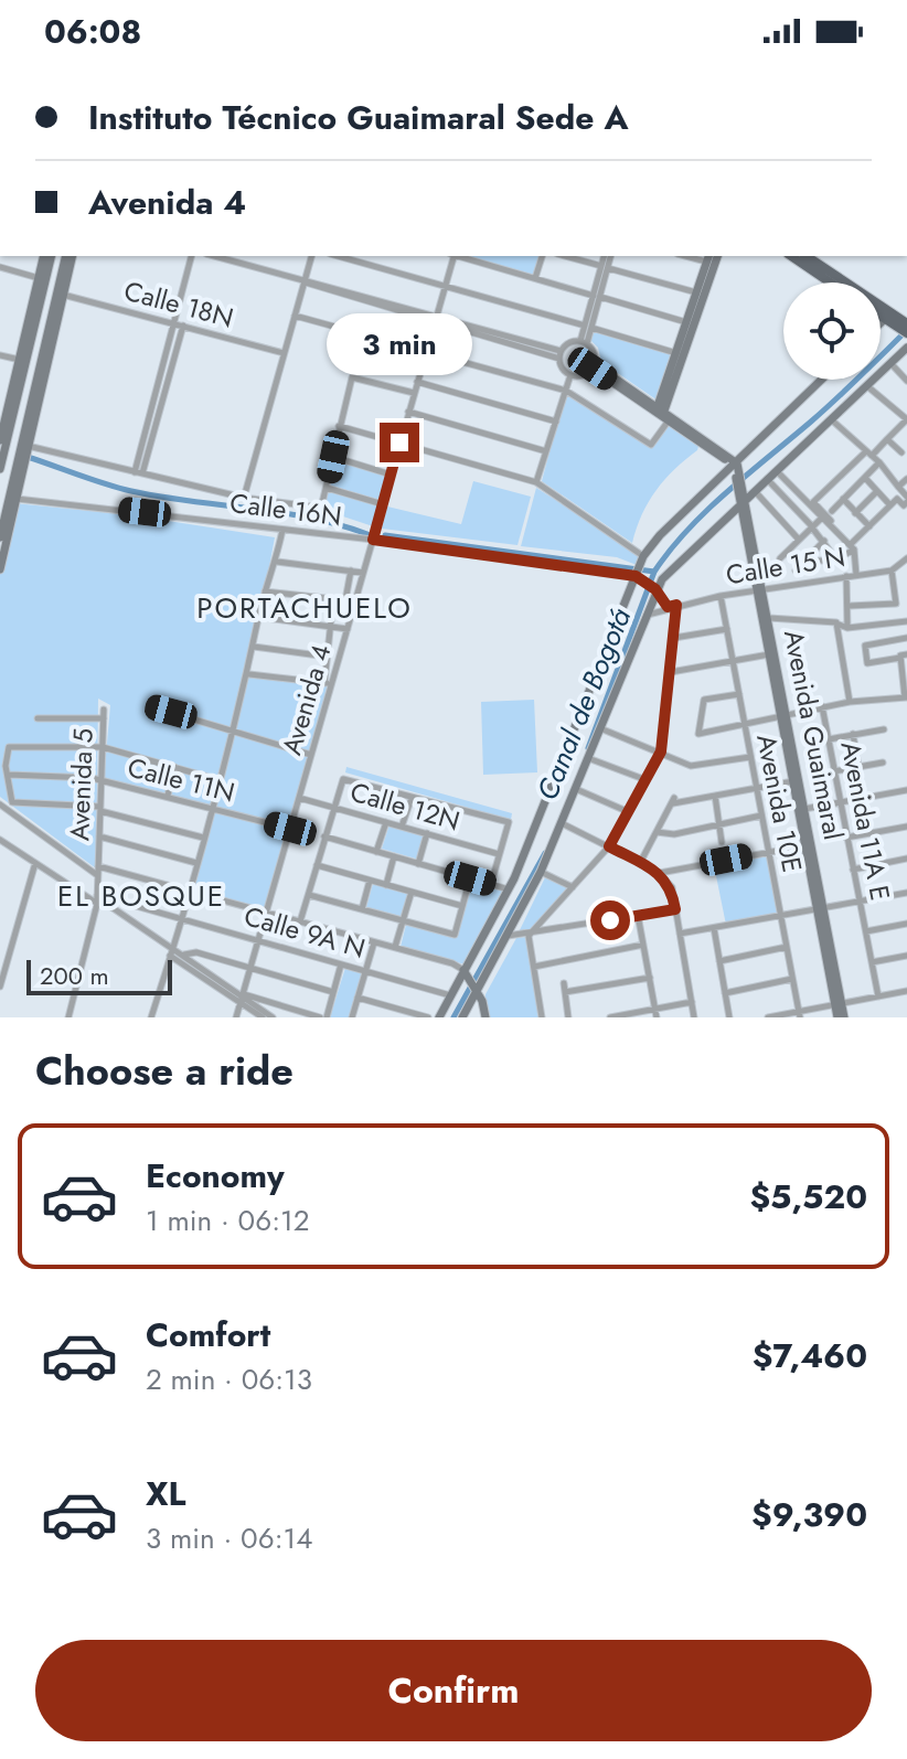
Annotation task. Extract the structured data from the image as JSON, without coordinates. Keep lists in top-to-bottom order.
{
  "streets": {
    "main road": ["Avenida Guaimaral"],
    "street": [
      "Calle 18N",
      "Calle 16N",
      "Calle 15 N",
      "Avenida 4",
      "Calle 11N",
      "Avenida 5",
      "Avenida 10E",
      "Calle 12N",
      "Avenida 11A E",
      "Calle 9A N"
    ]
  },
  "crossings": [
    ["Calle 16N", "Avenida 4"],
    ["Calle 15 N", "Avenida Guaimaral"],
    ["Calle 15 N", "Avenida 10E"],
    ["Avenida 4", "Calle 11N"],
    ["Avenida 4", "Calle 12N"],
    ["Avenida 4", "Calle 9A N"],
    ["Calle 11N", "Avenida 5"],
    ["Avenida 5", "Calle 9A N"]
  ],
  "districts": ["PORTACHUELO", "EL BOSQUE"],
  "water": ["Canal de Bogotá"],
  "scale_bar": "200 m",
  "page": {
    "status": "06:08",
    "banner": ["Instituto Técnico Guaimaral Sede A", "Avenida 4"],
    "bubble": "3 min",
    "scale": "200 m",
    "heading": "Choose a ride",
    "list": [
      {
        "name": "Economy",
        "note": "1 min · 06:12",
        "value": "$5,520"
      },
      {
        "name": "Comfort",
        "note": "2 min · 06:13",
        "value": "$7,460"
      },
      {
        "name": "XL",
        "note": "3 min · 06:14",
        "value": "$9,390"
      }
    ],
    "buttons": "Confirm"
  }
}
